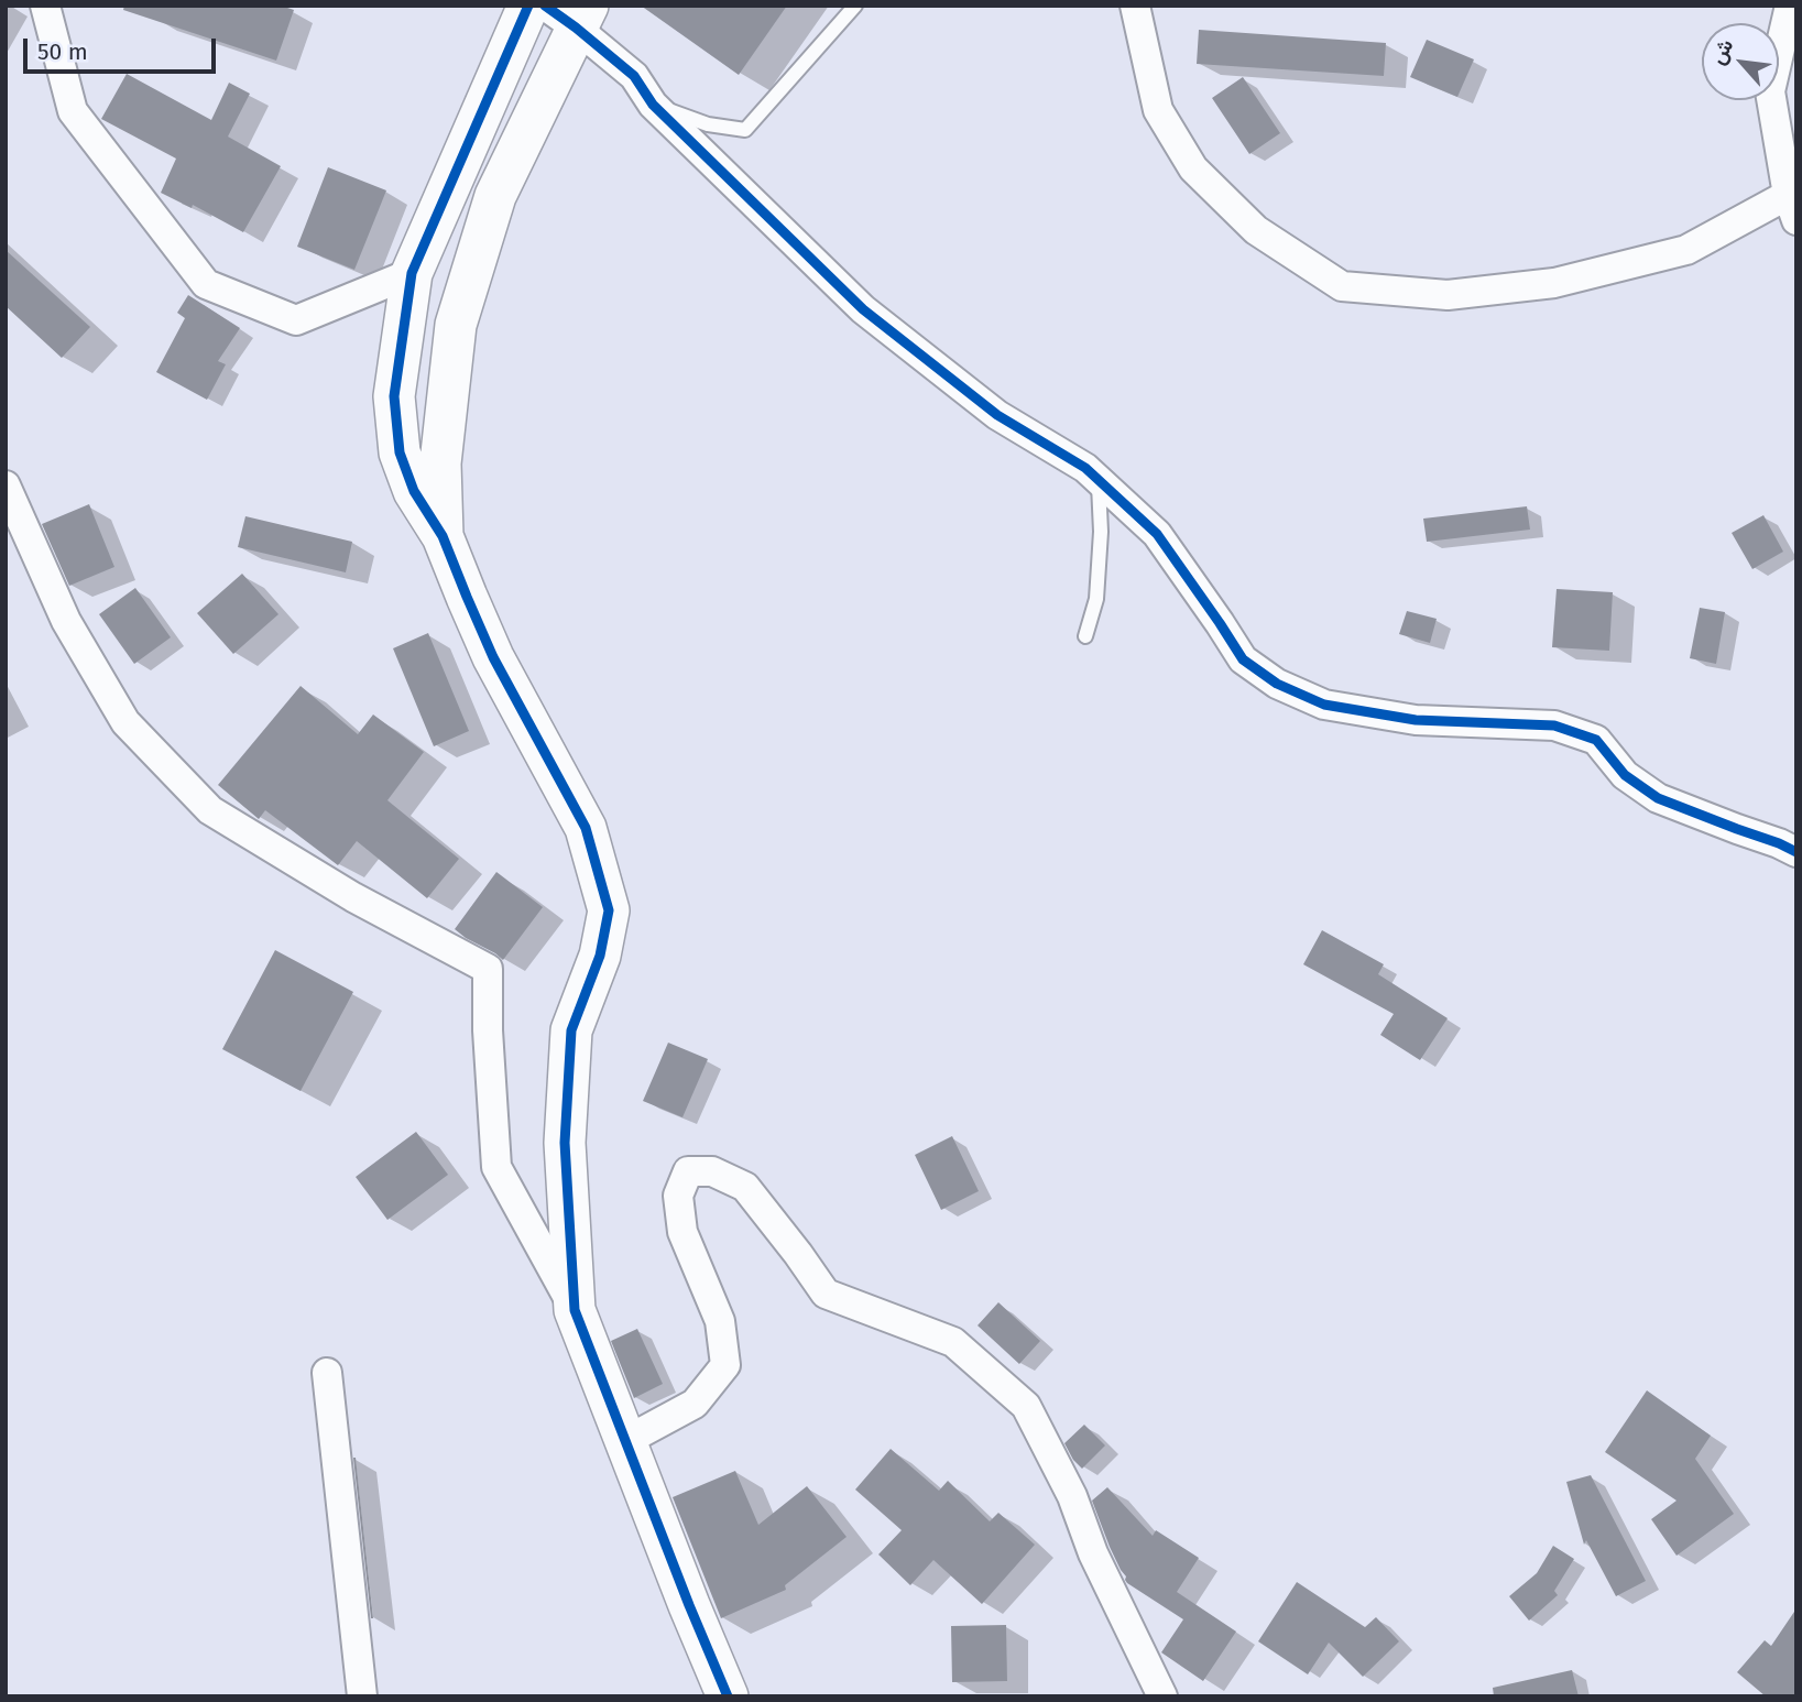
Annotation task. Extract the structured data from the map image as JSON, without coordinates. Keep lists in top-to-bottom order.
{
  "scale_bar": "50 m",
  "north": "top left"
}
